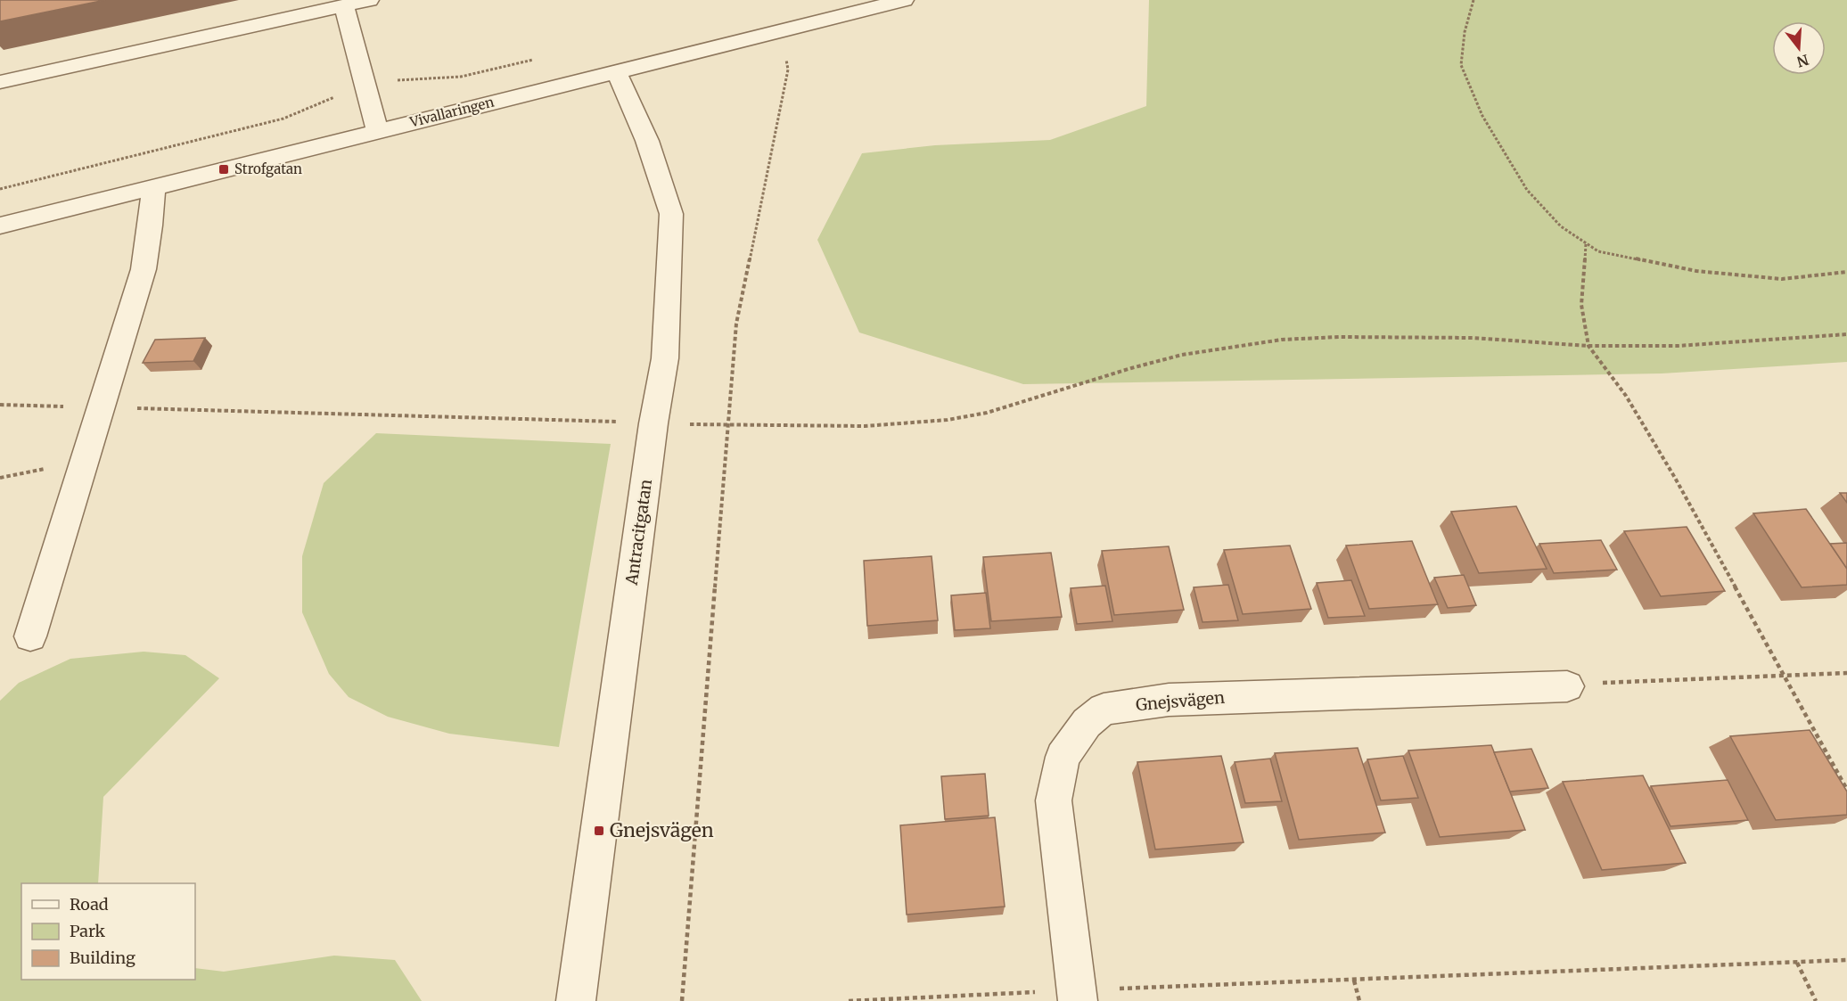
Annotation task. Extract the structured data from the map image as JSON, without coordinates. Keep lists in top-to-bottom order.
{
  "streets": {
    "street": ["Vivallaringen", "Antracitgatan", "Gnejsvägen"]
  },
  "crossings": [
    ["Vivallaringen", "Antracitgatan"]
  ],
  "places": {
    "transit": ["Strofgatan", "Gnejsvägen"]
  },
  "legend": ["Road", "Park", "Building"],
  "north": "bottom"
}
